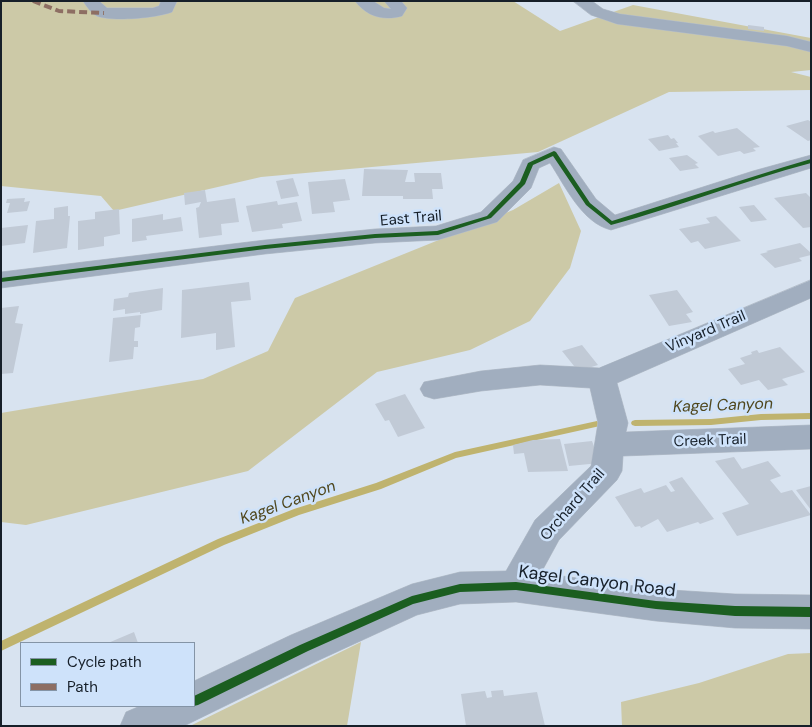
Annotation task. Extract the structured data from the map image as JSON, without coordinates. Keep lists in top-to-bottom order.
{
  "streets": {
    "street": [
      "East Trail",
      "Vinyard Trail",
      "Creek Trail",
      "Orchard Trail",
      "Kagel Canyon Road"
    ]
  },
  "crossings": [
    ["Vinyard Trail", "Orchard Trail"],
    ["Creek Trail", "Orchard Trail"],
    ["Orchard Trail", "Kagel Canyon Road"]
  ],
  "water": ["Kagel Canyon"],
  "legend": ["Cycle path", "Path"]
}
